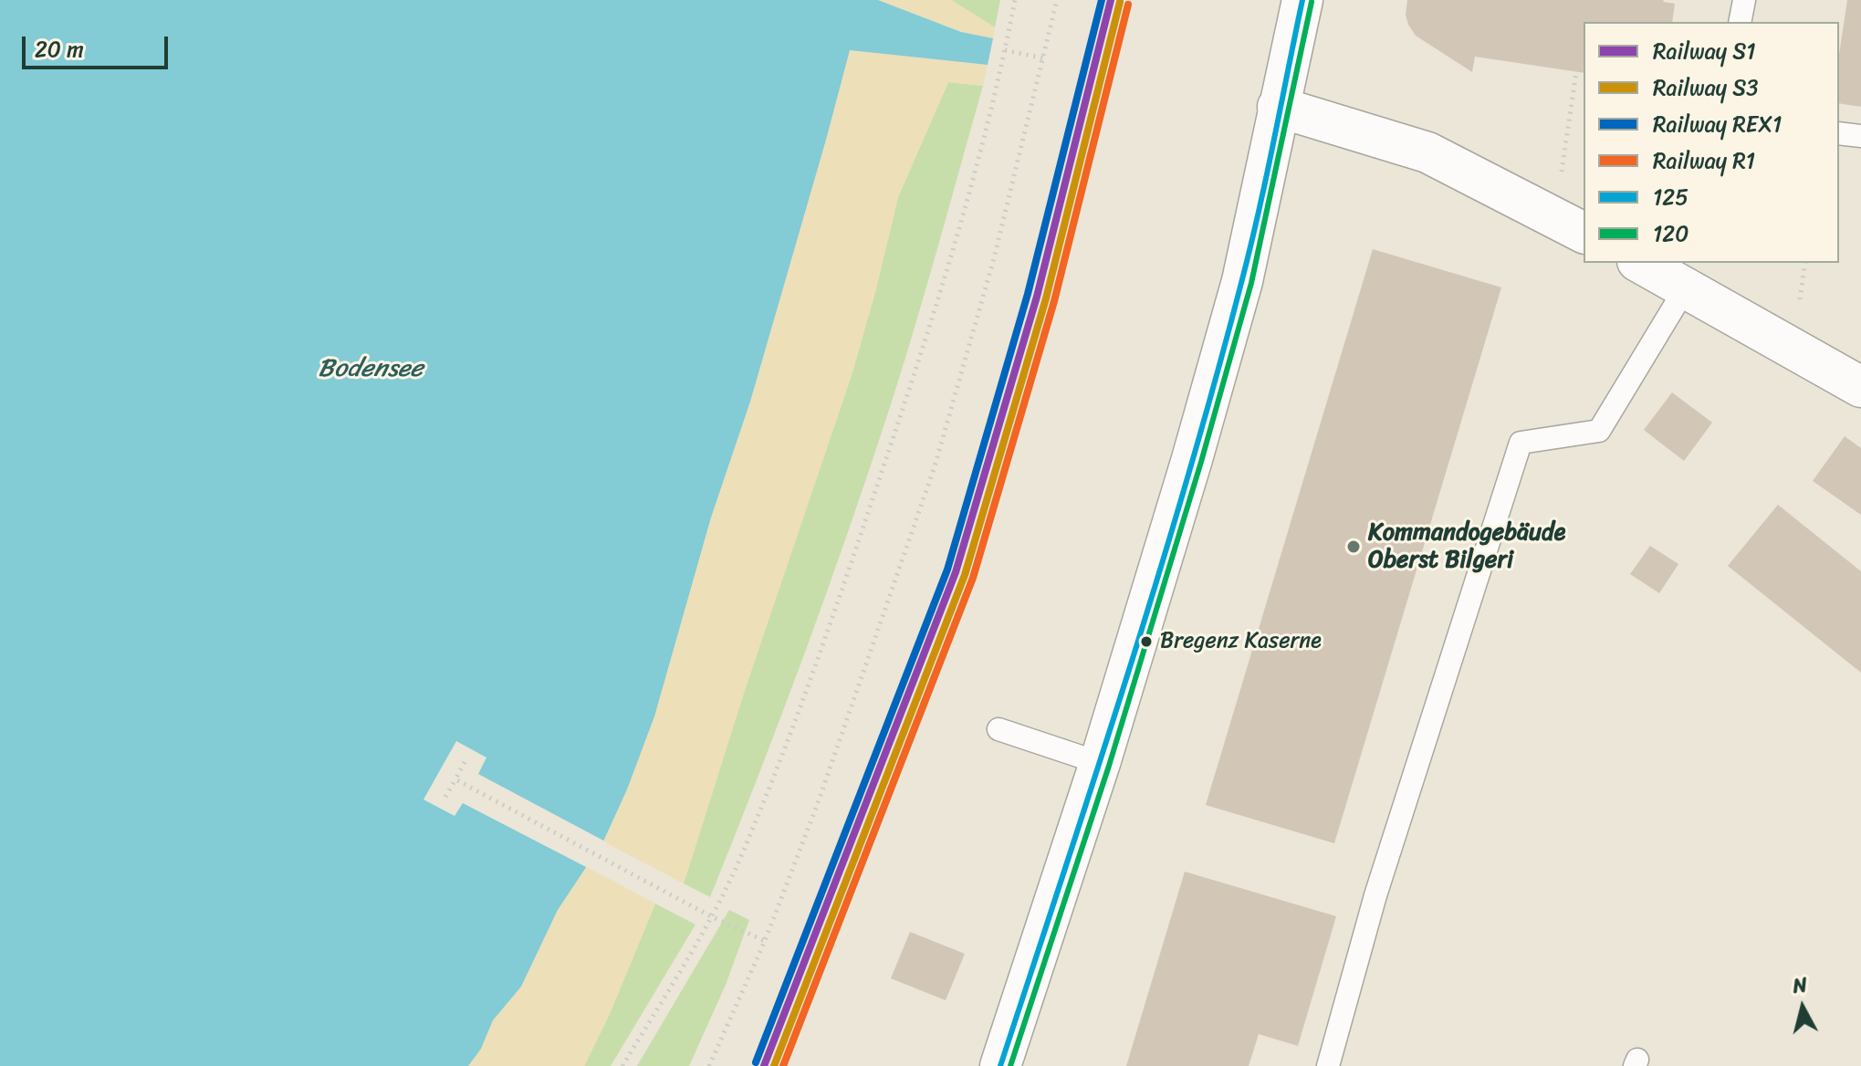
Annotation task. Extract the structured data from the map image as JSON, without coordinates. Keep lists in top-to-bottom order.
{
  "water": ["Bodensee"],
  "places": ["Kommandogebäude Oberst Bilgeri", "Bregenz Kaserne"],
  "lines": [
    "rail line S1",
    "rail line REX1",
    "transit line 125",
    "rail line S3",
    "transit line 120",
    "rail line R1"
  ],
  "legend": [
    "Railway S1",
    "Railway S3",
    "Railway REX1",
    "Railway R1",
    "125",
    "120"
  ],
  "scale_bar": "20 m",
  "north": "top"
}
